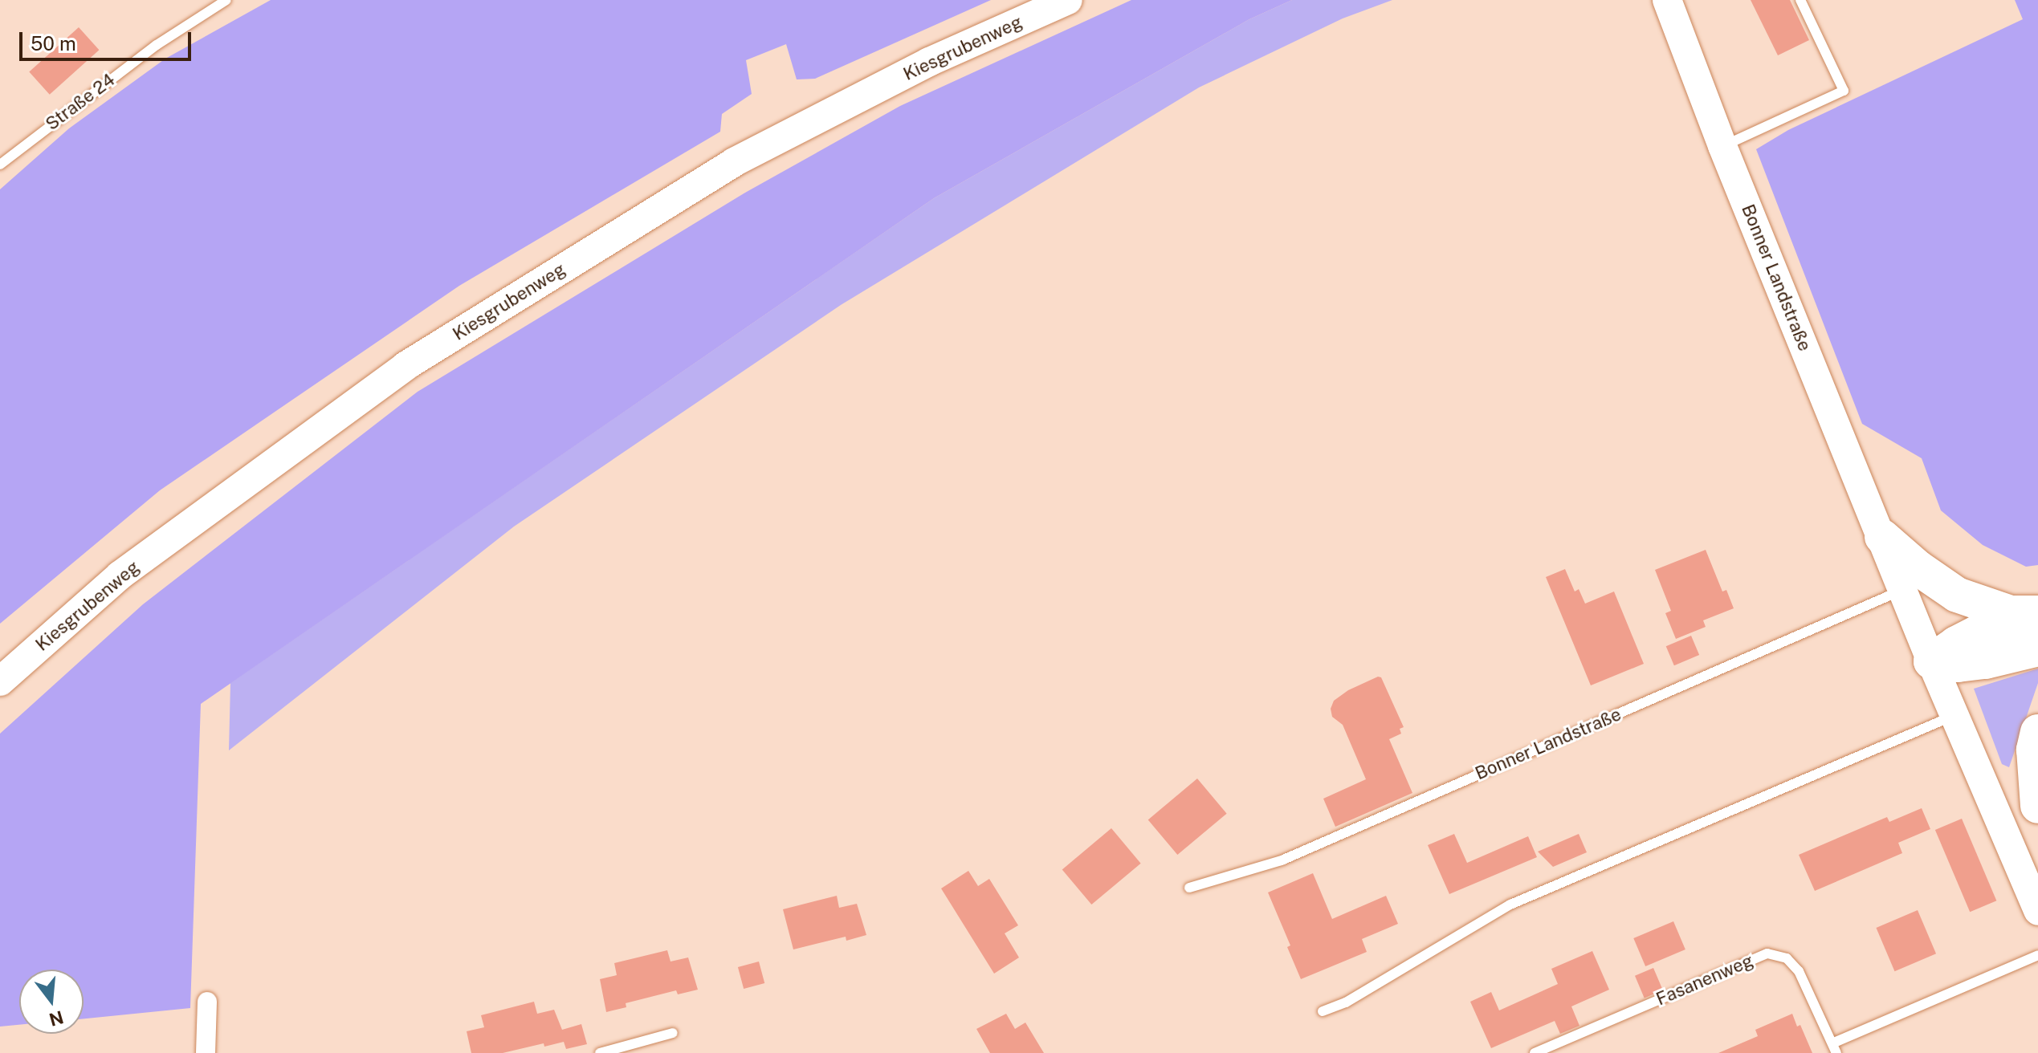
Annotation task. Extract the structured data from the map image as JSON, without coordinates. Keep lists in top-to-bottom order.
{
  "streets": {
    "main road": ["Kiesgrubenweg", "Bonner Landstraße"],
    "lane": ["Straße 24", "Fasanenweg"]
  },
  "scale_bar": "50 m",
  "north": "bottom"
}
